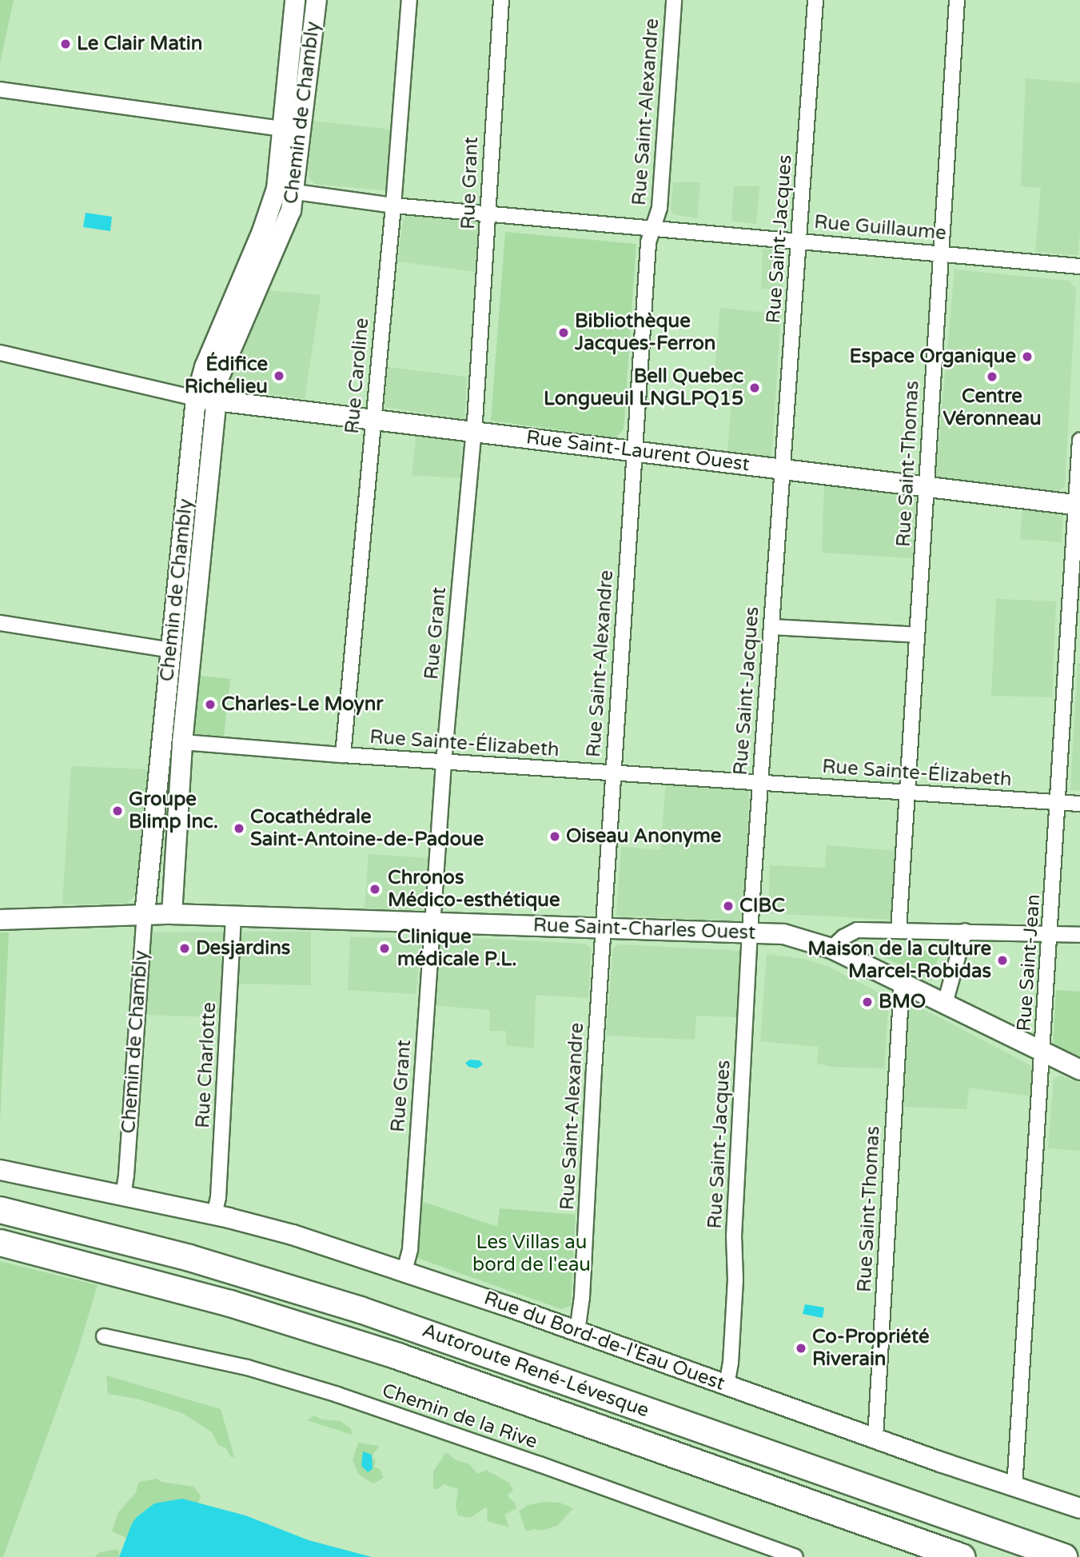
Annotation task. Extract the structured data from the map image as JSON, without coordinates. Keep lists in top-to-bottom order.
{
  "streets": {
    "highway": ["Autoroute René-Lévesque"],
    "street": [
      "Rue Saint-Alexandre",
      "Chemin de Chambly",
      "Rue Grant",
      "Rue Guillaume",
      "Rue Saint-Jacques",
      "Rue Caroline",
      "Rue Saint-Laurent Ouest",
      "Rue Saint-Thomas",
      "Rue Sainte-Élizabeth",
      "Rue Saint-Charles Ouest",
      "Rue Saint-Jean",
      "Rue Charlotte",
      "Rue du Bord-de-l'Eau Ouest",
      "Chemin de la Rive"
    ]
  },
  "crossings": [
    ["Rue Saint-Alexandre", "Rue Guillaume"],
    ["Rue Saint-Alexandre", "Rue Saint-Laurent Ouest"],
    ["Rue Saint-Alexandre", "Rue Sainte-Élizabeth"],
    ["Rue Saint-Alexandre", "Rue Saint-Charles Ouest"],
    ["Rue Saint-Alexandre", "Rue du Bord-de-l'Eau Ouest"],
    ["Chemin de Chambly", "Rue Guillaume"],
    ["Chemin de Chambly", "Rue Saint-Laurent Ouest"],
    ["Chemin de Chambly", "Rue Sainte-Élizabeth"],
    ["Chemin de Chambly", "Rue Saint-Charles Ouest"],
    ["Chemin de Chambly", "Rue du Bord-de-l'Eau Ouest"],
    ["Rue Grant", "Rue Guillaume"],
    ["Rue Grant", "Rue Saint-Laurent Ouest"],
    ["Rue Grant", "Rue Sainte-Élizabeth"],
    ["Rue Grant", "Rue Saint-Charles Ouest"],
    ["Rue Grant", "Rue du Bord-de-l'Eau Ouest"],
    ["Rue Guillaume", "Rue Saint-Jacques"],
    ["Rue Guillaume", "Rue Caroline"],
    ["Rue Guillaume", "Rue Saint-Thomas"],
    ["Rue Saint-Jacques", "Rue Saint-Laurent Ouest"],
    ["Rue Saint-Jacques", "Rue Sainte-Élizabeth"],
    ["Rue Saint-Jacques", "Rue Saint-Charles Ouest"],
    ["Rue Saint-Jacques", "Rue du Bord-de-l'Eau Ouest"],
    ["Rue Caroline", "Rue Saint-Laurent Ouest"],
    ["Rue Caroline", "Rue Sainte-Élizabeth"],
    ["Rue Saint-Laurent Ouest", "Rue Saint-Thomas"],
    ["Rue Saint-Laurent Ouest", "Rue Saint-Jean"],
    ["Rue Saint-Thomas", "Rue Sainte-Élizabeth"],
    ["Rue Saint-Thomas", "Rue Saint-Charles Ouest"],
    ["Rue Saint-Thomas", "Rue du Bord-de-l'Eau Ouest"],
    ["Rue Sainte-Élizabeth", "Rue Saint-Jean"],
    ["Rue Saint-Charles Ouest", "Rue Saint-Jean"],
    ["Rue Saint-Charles Ouest", "Rue Charlotte"],
    ["Rue Saint-Jean", "Rue du Bord-de-l'Eau Ouest"],
    ["Rue Charlotte", "Rue du Bord-de-l'Eau Ouest"]
  ],
  "parks": ["Les Villas au bord de l'eau"],
  "places": [
    "Le Clair Matin",
    "Bibliothèque Jacques-Ferron",
    "Espace Organique",
    "Édifice Richelieu",
    "Centre Véronneau",
    "Bell Quebec Longueuil LNGLPQ15",
    "Charles-Le Moynr",
    "Groupe Blimp Inc.",
    "Cocathédrale Saint-Antoine-de-Padoue",
    "Oiseau Anonyme",
    "Chronos Médico-esthétique",
    "CIBC",
    "Desjardins",
    "Clinique médicale P.L.",
    "Maison de la culture Marcel-Robidas",
    "BMO",
    "Co-Propriété Riverain"
  ]
}
